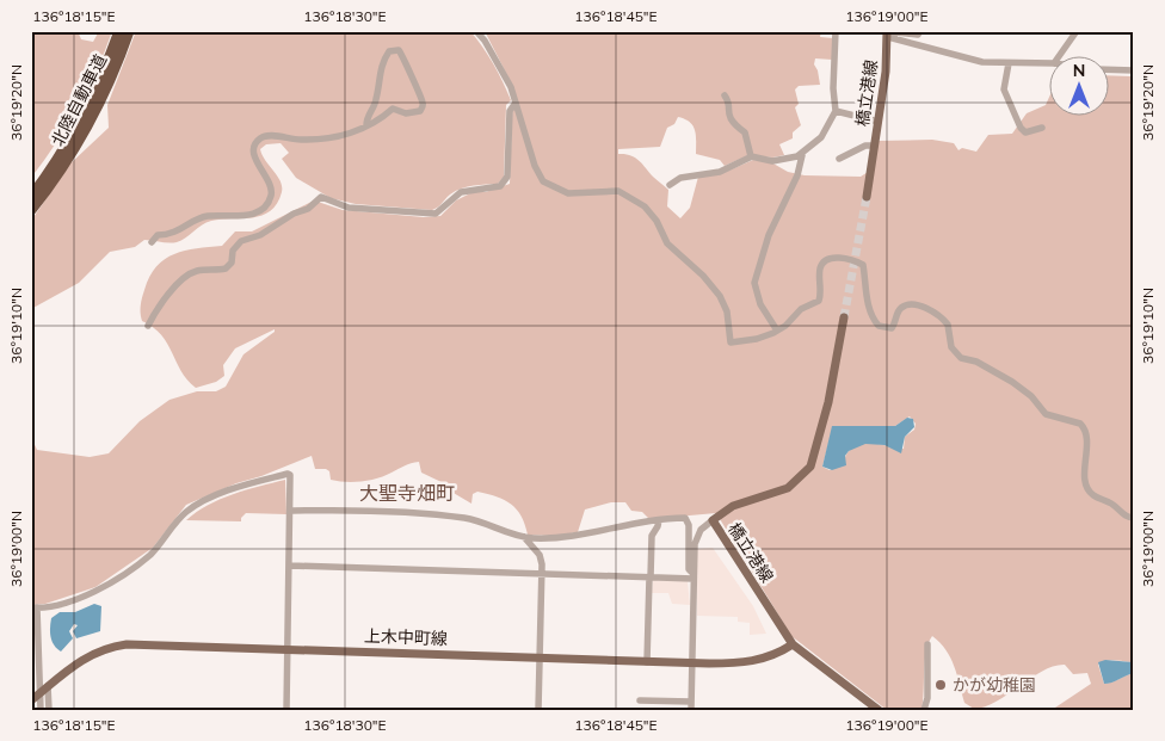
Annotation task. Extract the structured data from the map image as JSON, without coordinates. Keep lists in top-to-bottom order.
{
  "streets": {
    "highway": ["北陸自動車道"],
    "main road": ["橋立港線", "上木中町線"]
  },
  "crossings": [
    ["橋立港線", "上木中町線"]
  ],
  "districts": ["大聖寺畑町"],
  "places": ["かが幼稚園"],
  "north": "top",
  "coordinates": [
    "136°18'15\"E",
    "136°18'30\"E",
    "136°18'45\"E",
    "136°19'00\"E",
    "36°19'20\"N",
    "36°19'10\"N",
    "36°19'00\"N"
  ]
}
